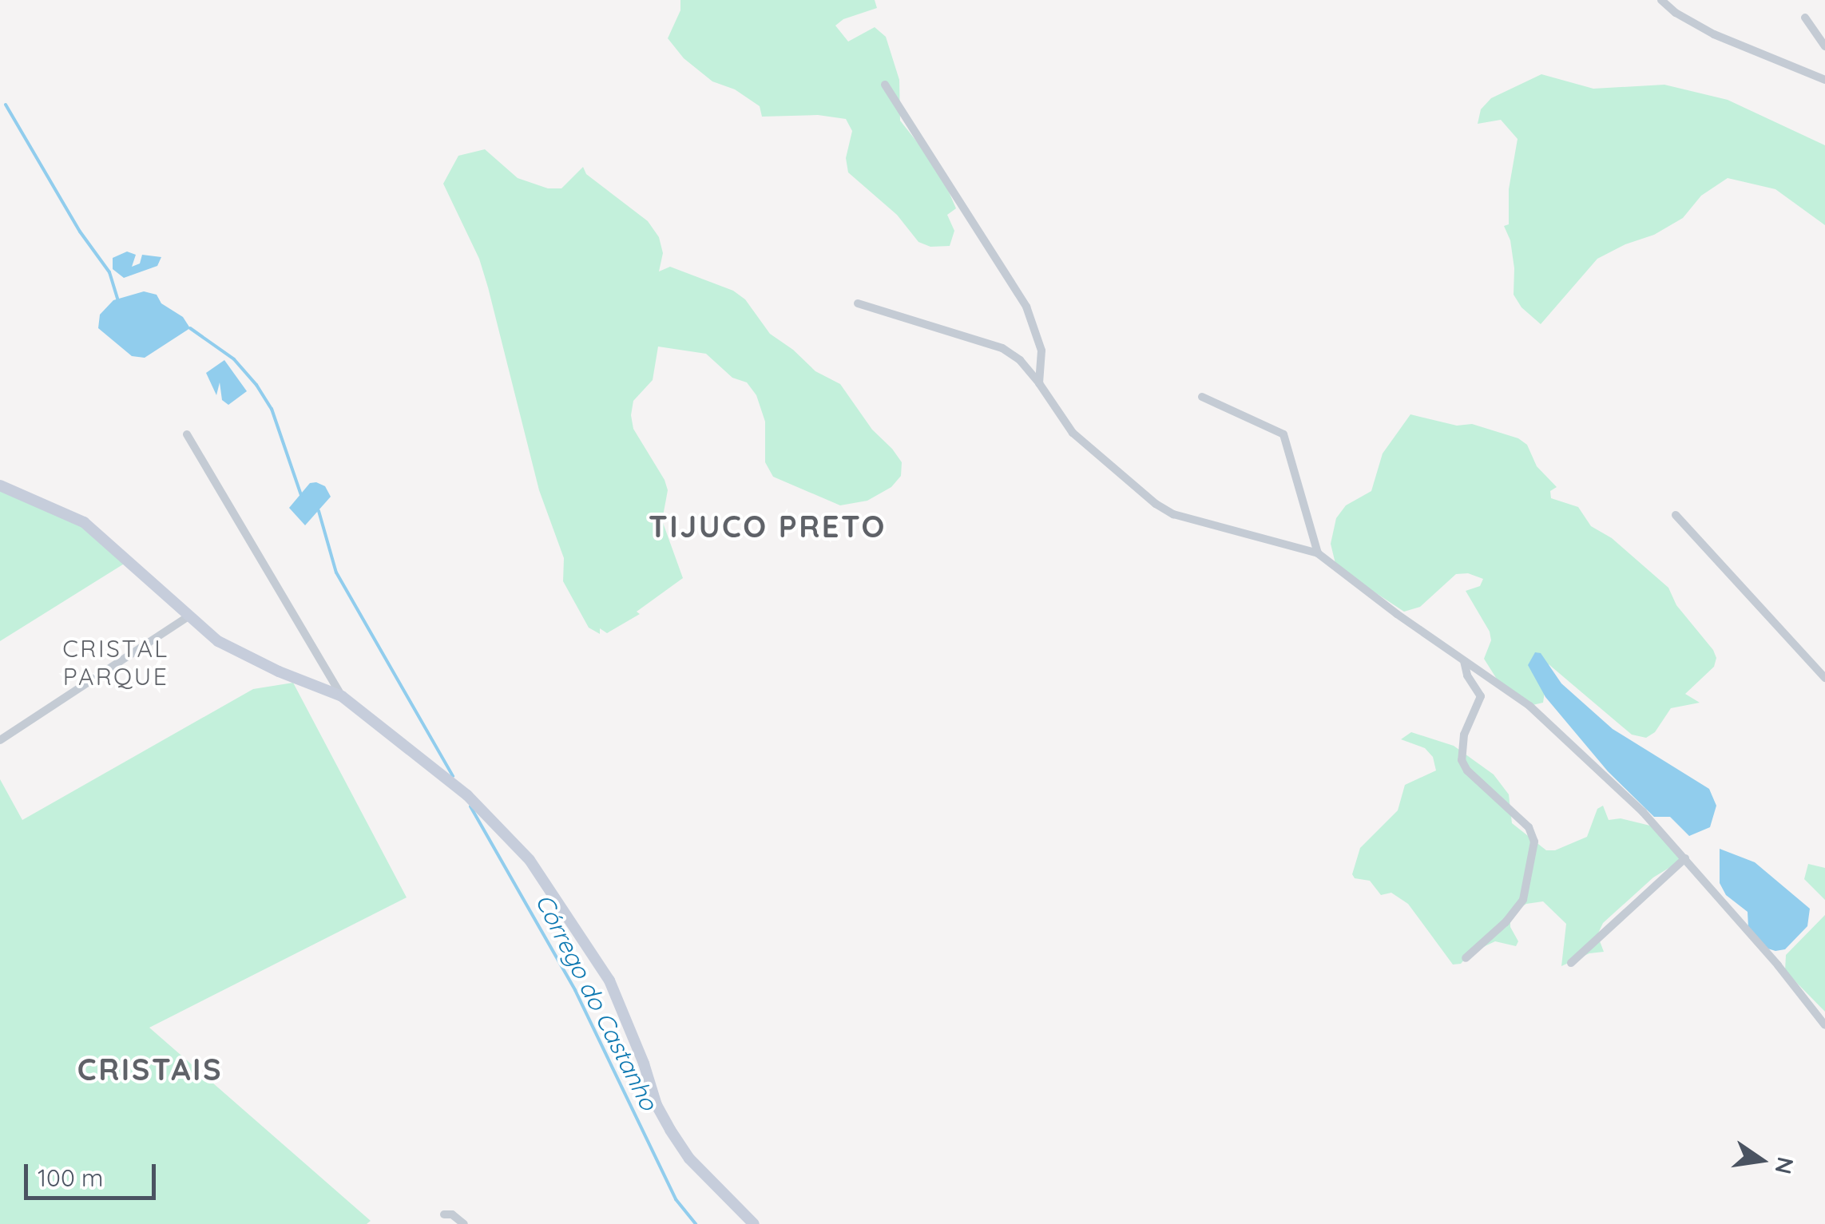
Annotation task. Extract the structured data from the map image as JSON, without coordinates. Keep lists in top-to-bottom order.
{
  "districts": ["TIJUCO PRETO", "CRISTAL PARQUE", "CRISTAIS"],
  "water": ["Córrego do Castanho"],
  "scale_bar": "100 m",
  "north": "right"
}
